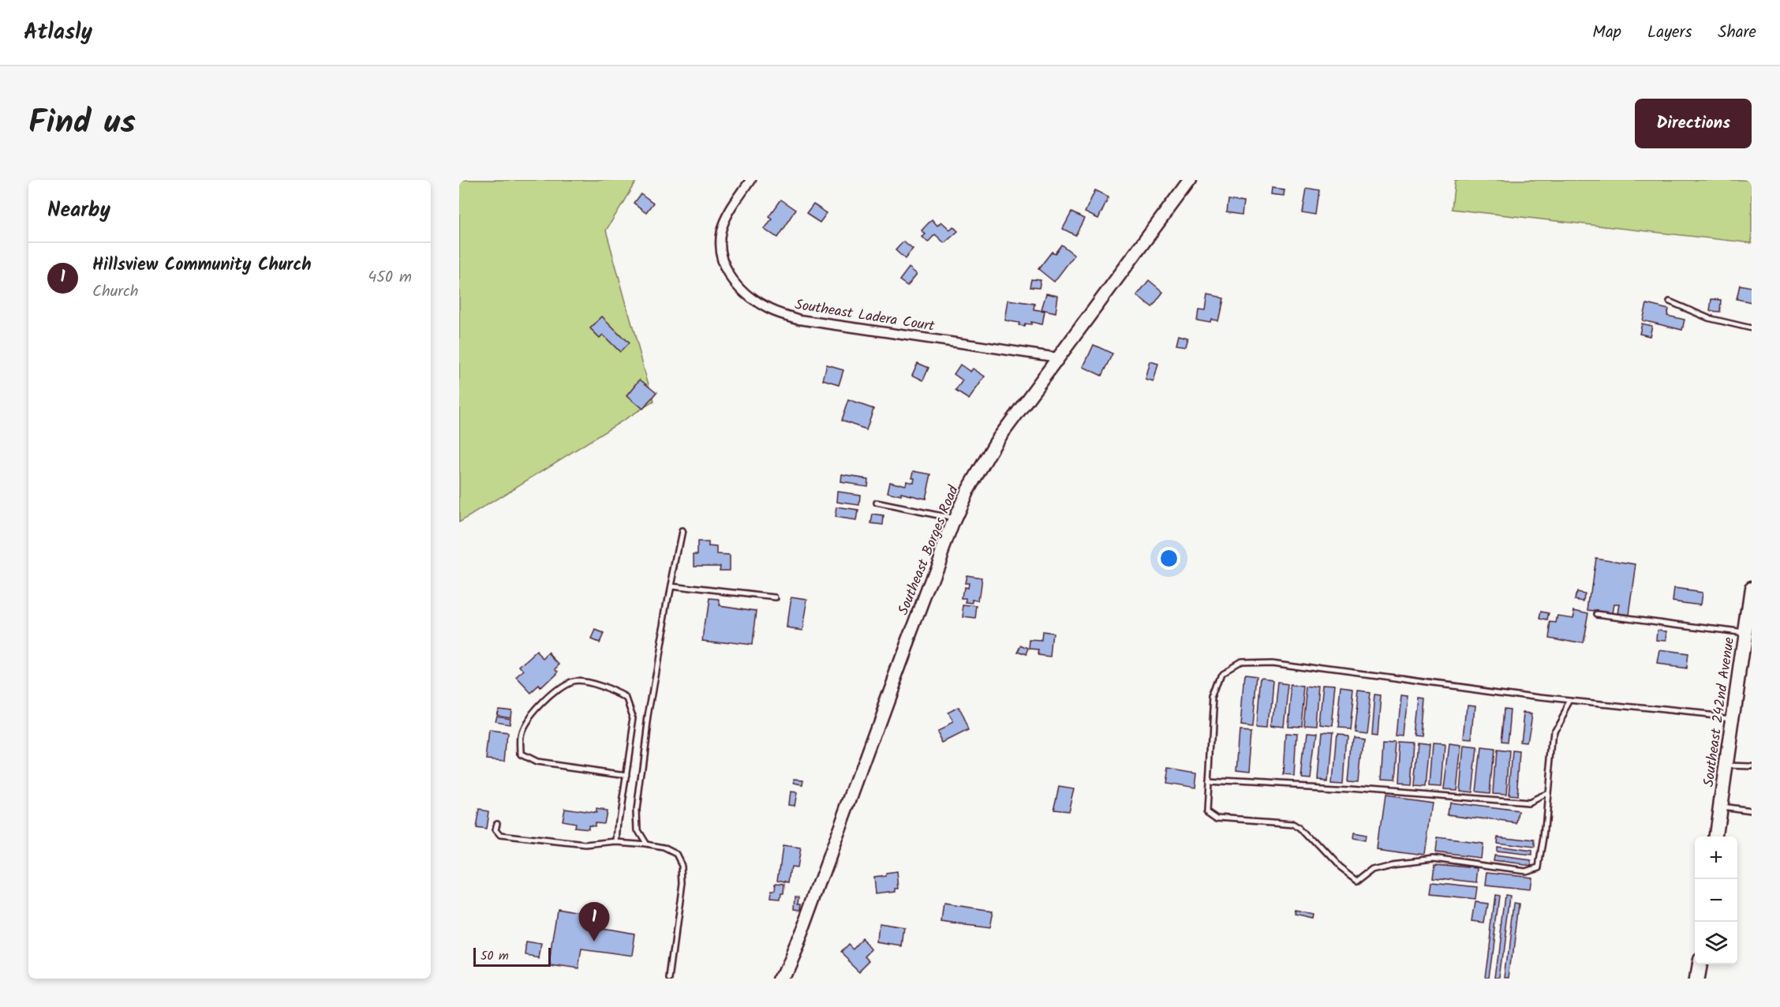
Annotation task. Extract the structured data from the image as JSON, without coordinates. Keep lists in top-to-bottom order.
{
  "streets": {
    "main road": ["Southeast 242nd Avenue"],
    "street": ["Southeast Ladera Court", "Southeast Borges Road"]
  },
  "crossings": [
    ["Southeast Ladera Court", "Southeast Borges Road"]
  ],
  "scale_bar": "50 m",
  "page": {
    "header": "Atlasly",
    "nav": ["Map", "Layers", "Share"],
    "title": "Find us",
    "buttons": "Directions",
    "heading": "Nearby",
    "list": [
      {
        "mark": "1",
        "name": "Hillsview Community Church",
        "note": "Church",
        "value": "450 m"
      }
    ],
    "map_buttons": ["+", "−"],
    "pins": "1",
    "scale": "50 m"
  }
}
